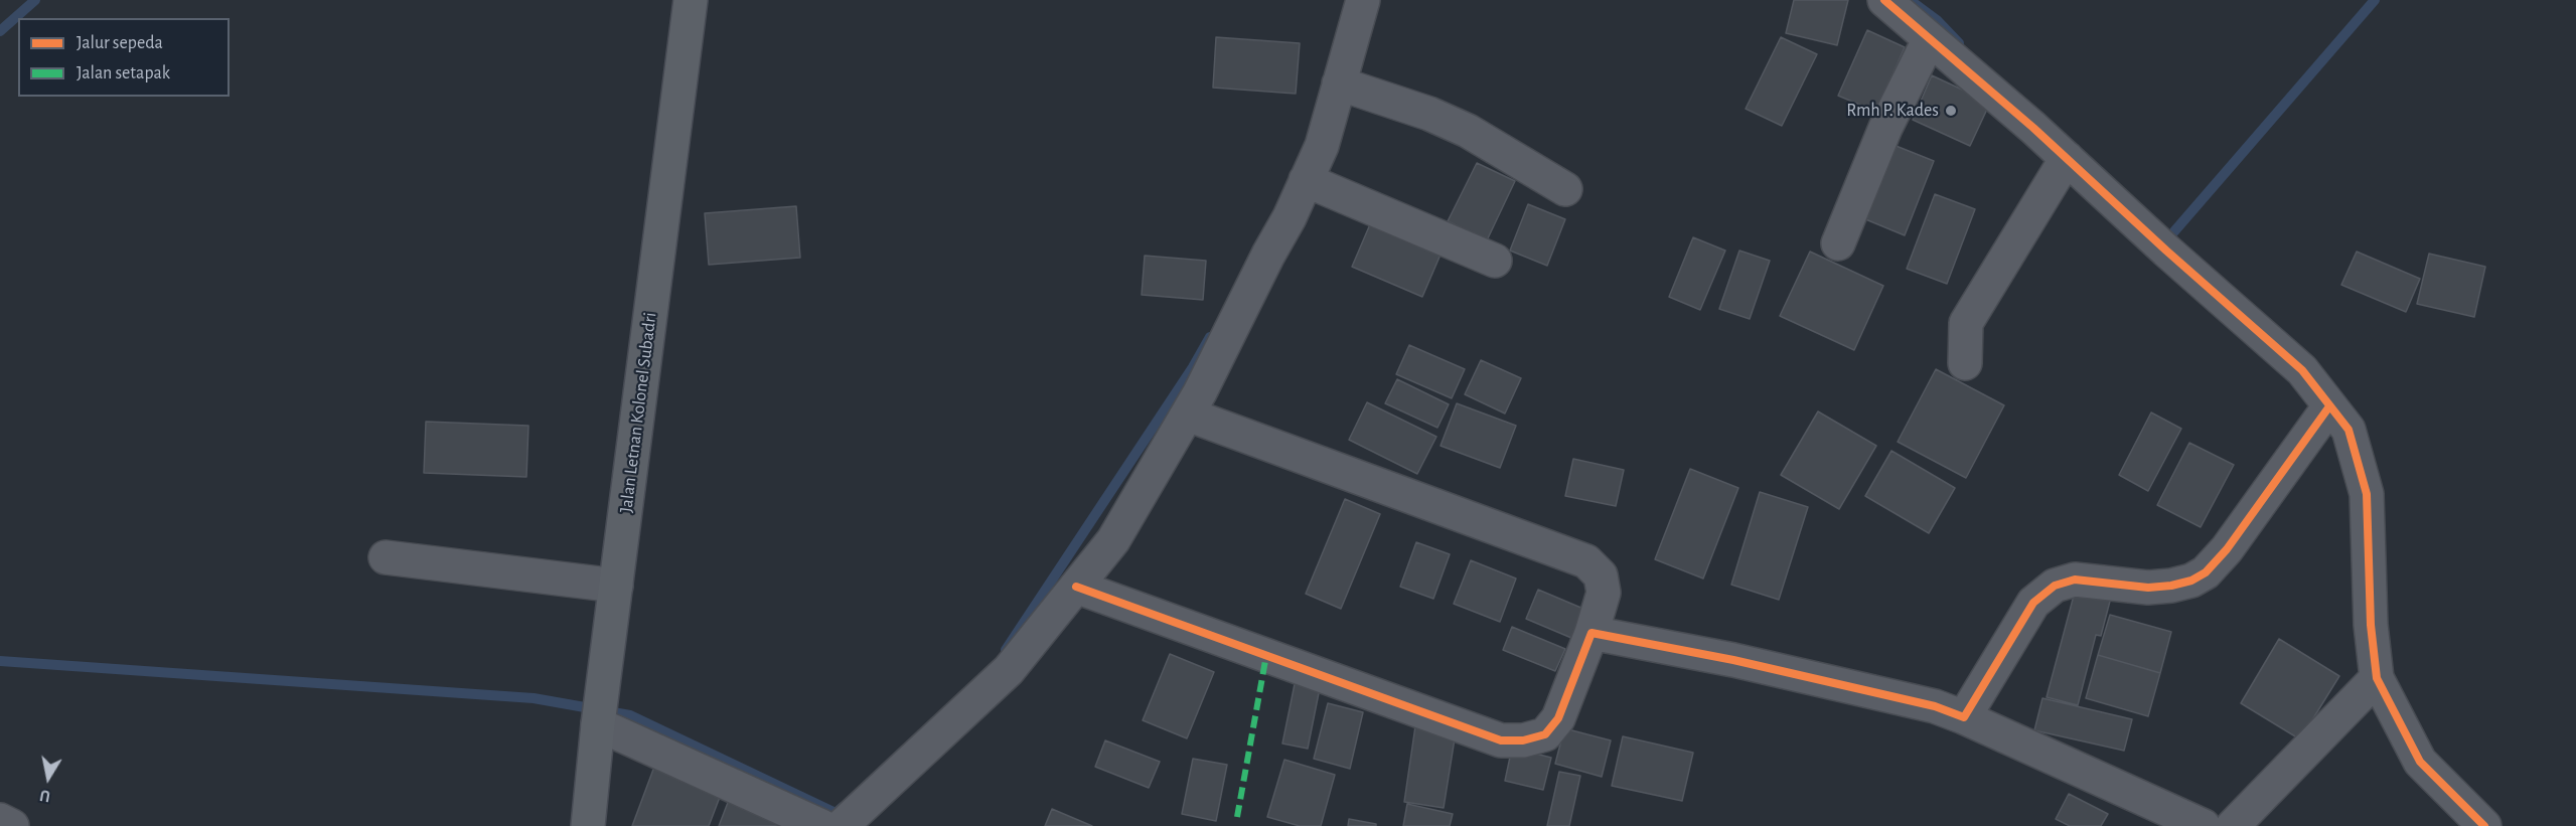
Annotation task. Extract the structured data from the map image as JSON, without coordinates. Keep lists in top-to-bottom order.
{
  "streets": {
    "main road": ["Jalan Letnan Kolonel Subadri"]
  },
  "places": ["Rmh P. Kades"],
  "legend": ["Jalur sepeda", "Jalan setapak"],
  "north": "bottom"
}
